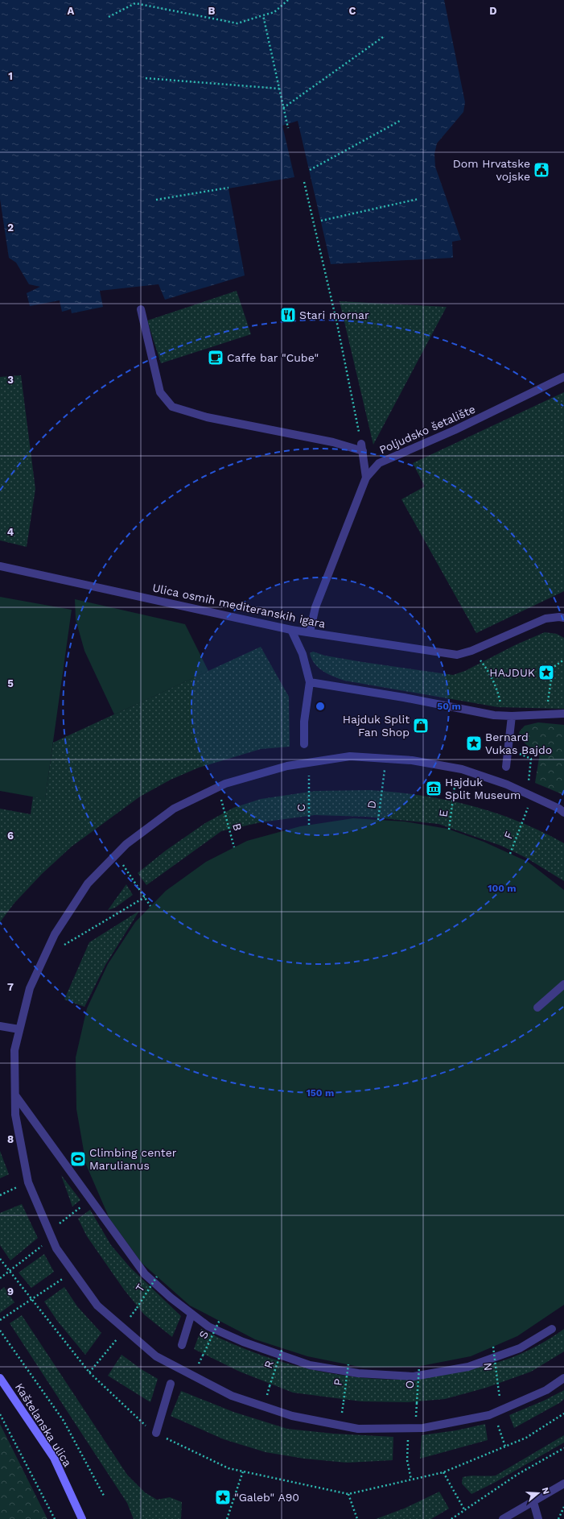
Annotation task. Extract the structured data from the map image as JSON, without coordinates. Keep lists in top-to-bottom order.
{
  "streets": {
    "main road": ["Kaštelanska ulica"],
    "street": ["Poljudsko šetalište", "Ulica osmih mediteranskih igara"],
    "path": [
      "D",
      "C",
      "E",
      "B",
      "F",
      "T",
      "S",
      "R",
      "N",
      "P",
      "O"
    ]
  },
  "crossings": [
    ["Poljudsko šetalište", "Ulica osmih mediteranskih igara"]
  ],
  "places": {
    "public building": ["Dom Hrvatske vojske"],
    "restaurant": ["Stari mornar"],
    "cafe": ["Caffe bar \"Cube\""],
    "place": ["HAJDUK", "Bernard Vukas Bajdo", "\"Galeb\" A90"],
    "shop": ["Hajduk Split Fan Shop"],
    "museum": ["Hajduk Split Museum"],
    "sports": ["Climbing center Marulianus"]
  },
  "north": "right",
  "grid": {
    "columns": [
      "A",
      "B",
      "C",
      "D"
    ],
    "rows": [
      "1",
      "2",
      "3",
      "4",
      "5",
      "6",
      "7",
      "8",
      "9"
    ]
  },
  "rings": ["50 m", "100 m", "150 m"]
}
